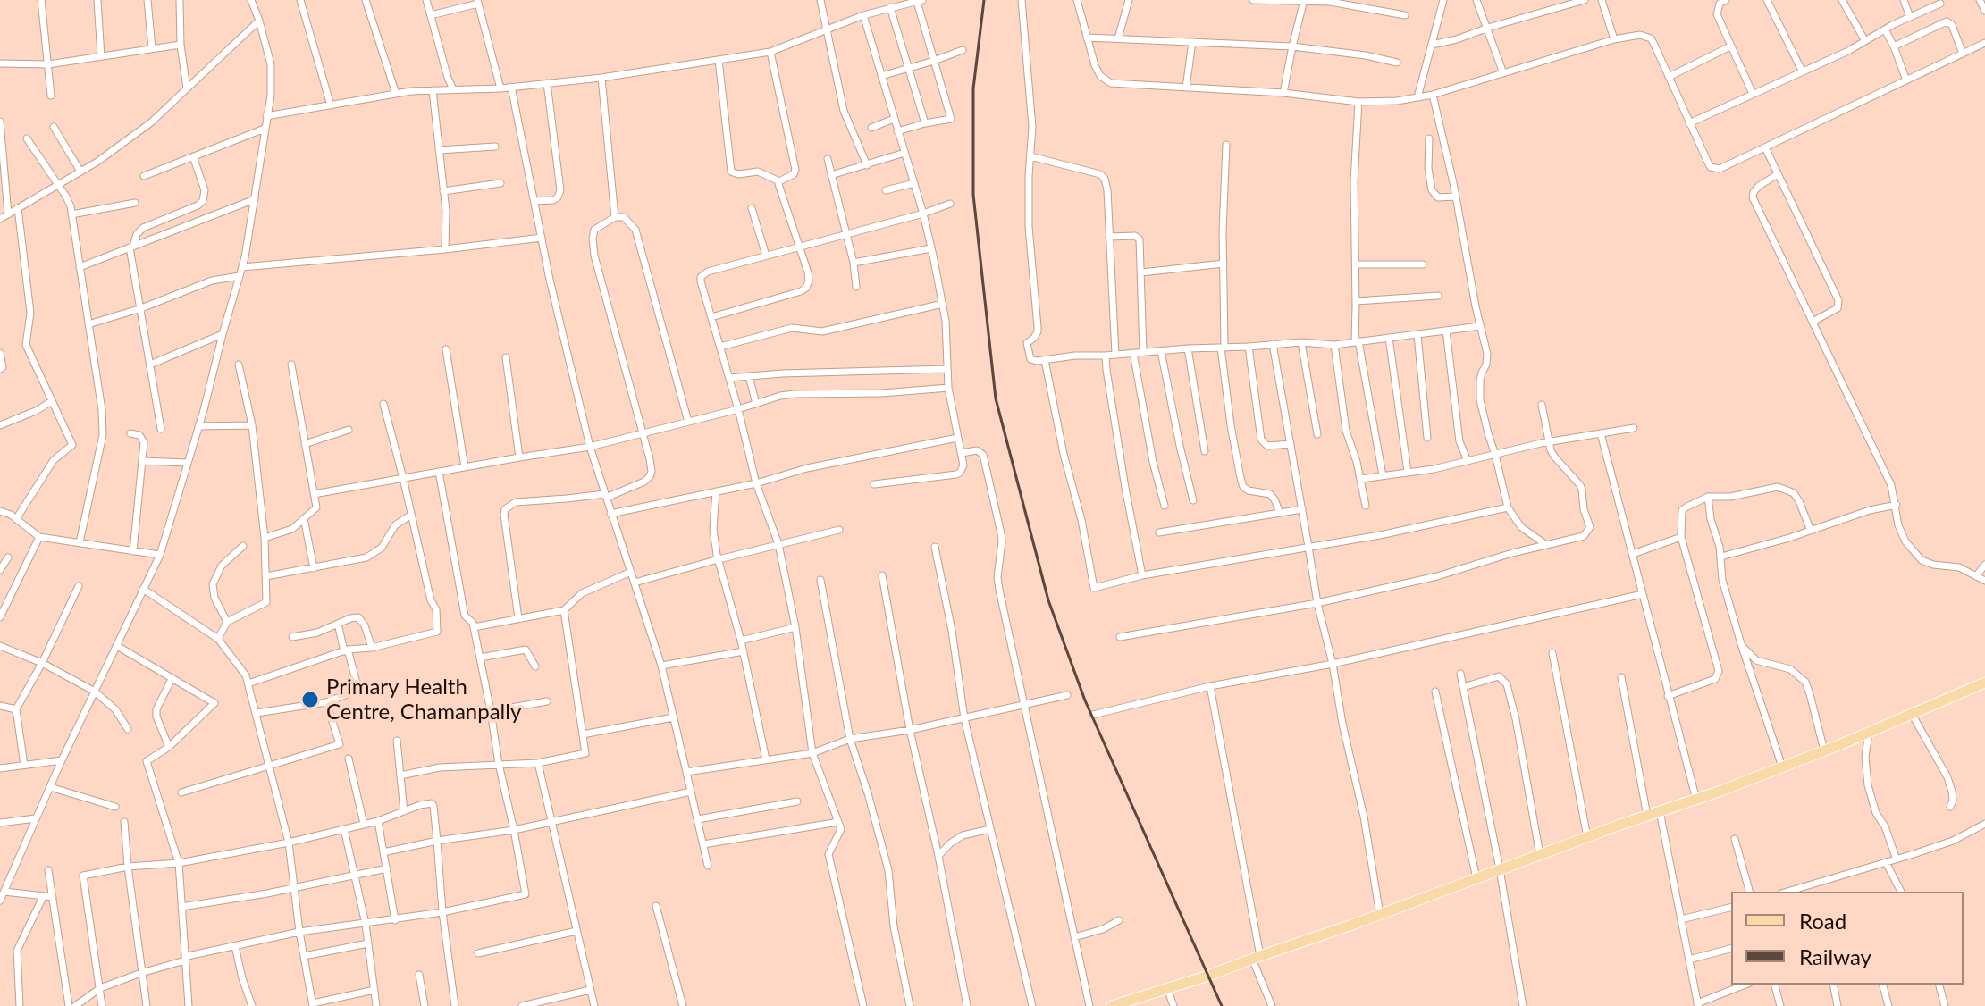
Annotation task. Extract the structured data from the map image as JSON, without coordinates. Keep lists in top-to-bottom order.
{
  "places": ["Primary Health Centre, Chamanpally"],
  "legend": ["Road", "Railway"]
}
